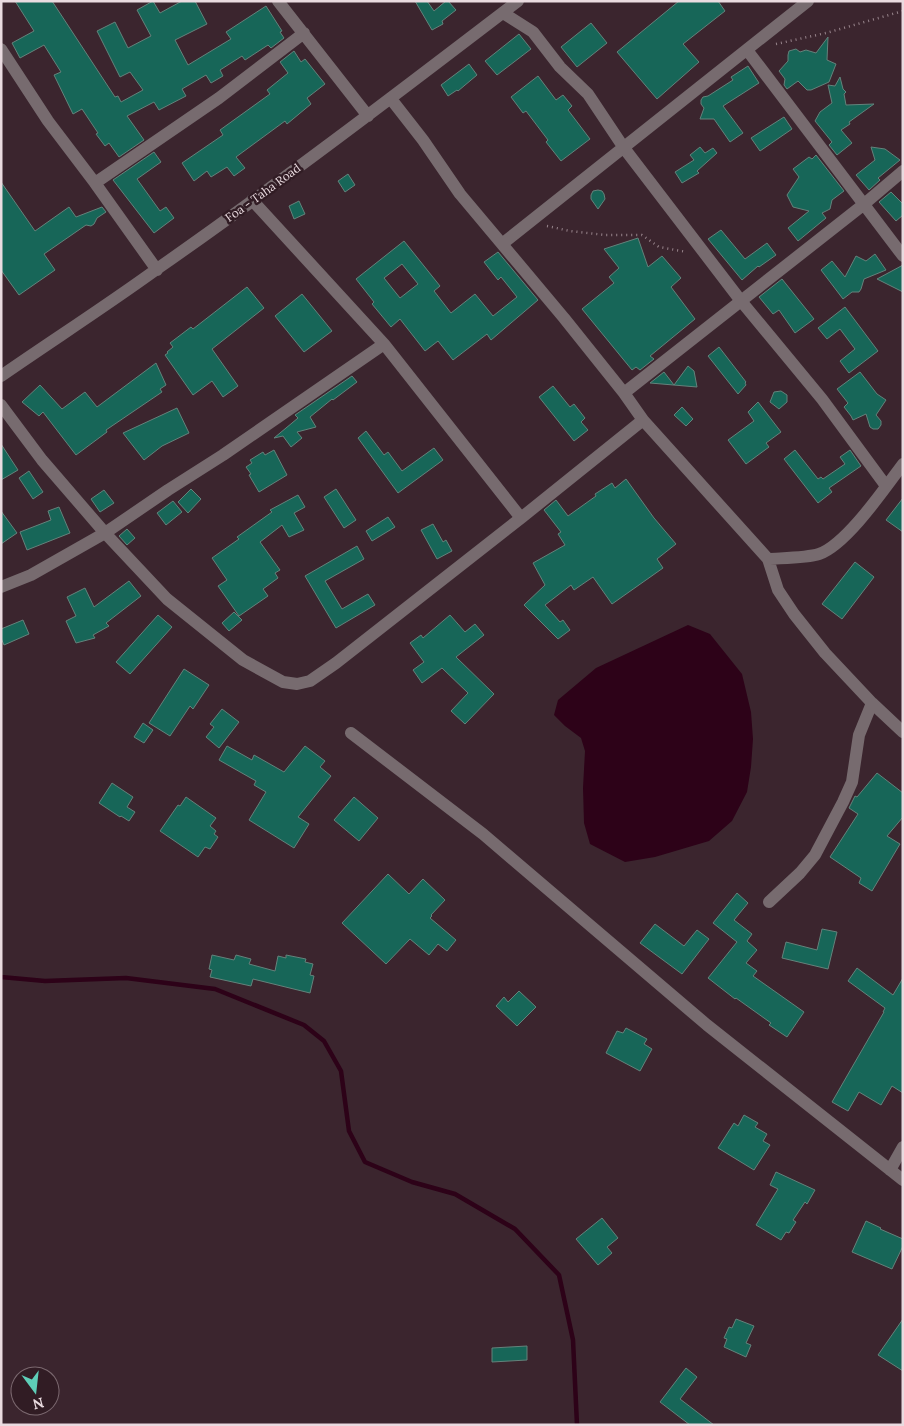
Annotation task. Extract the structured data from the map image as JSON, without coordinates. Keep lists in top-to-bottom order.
{
  "streets": {
    "street": ["Foa - Taha Road"]
  },
  "north": "bottom"
}
